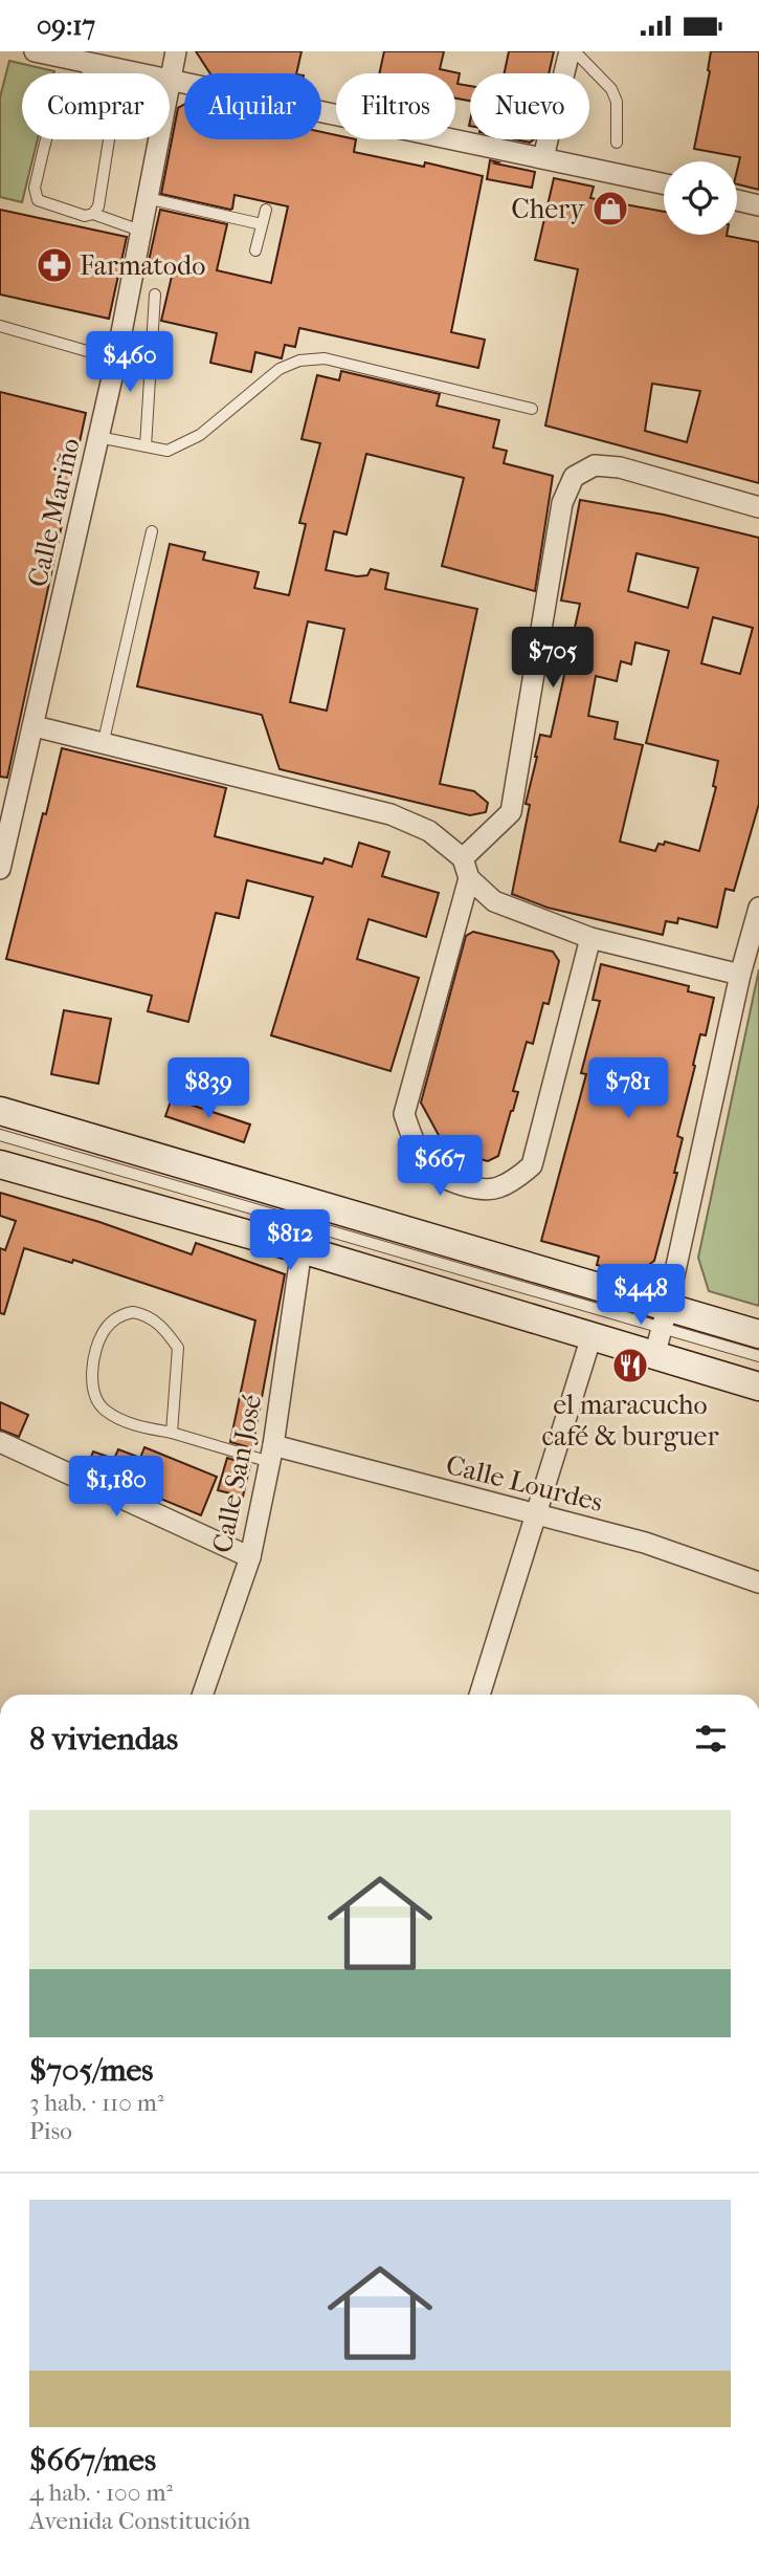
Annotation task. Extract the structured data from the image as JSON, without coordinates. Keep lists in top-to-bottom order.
{
  "streets": {
    "street": ["Calle Mariño", "Calle San José", "Calle Lourdes"]
  },
  "crossings": [
    ["Calle San José", "Calle Lourdes"]
  ],
  "places": {
    "shop": ["Chery"],
    "pharmacy": ["Farmatodo"],
    "restaurant": ["el maracucho café & burguer"]
  },
  "page": {
    "status": "09:17",
    "chip": [
      "Comprar",
      "Alquilar",
      "Filtros",
      "Nuevo"
    ],
    "price": [
      "$460",
      "$705",
      "$839",
      "$781",
      "$667",
      "$812",
      "$448",
      "$1,180"
    ],
    "heading": "8 viviendas",
    "list": [
      {
        "name": "$705/mes",
        "note": "3 hab. · 110 m² · Piso"
      },
      {
        "name": "$667/mes",
        "note": "4 hab. · 100 m² · Avenida Constitución"
      }
    ]
  }
}
